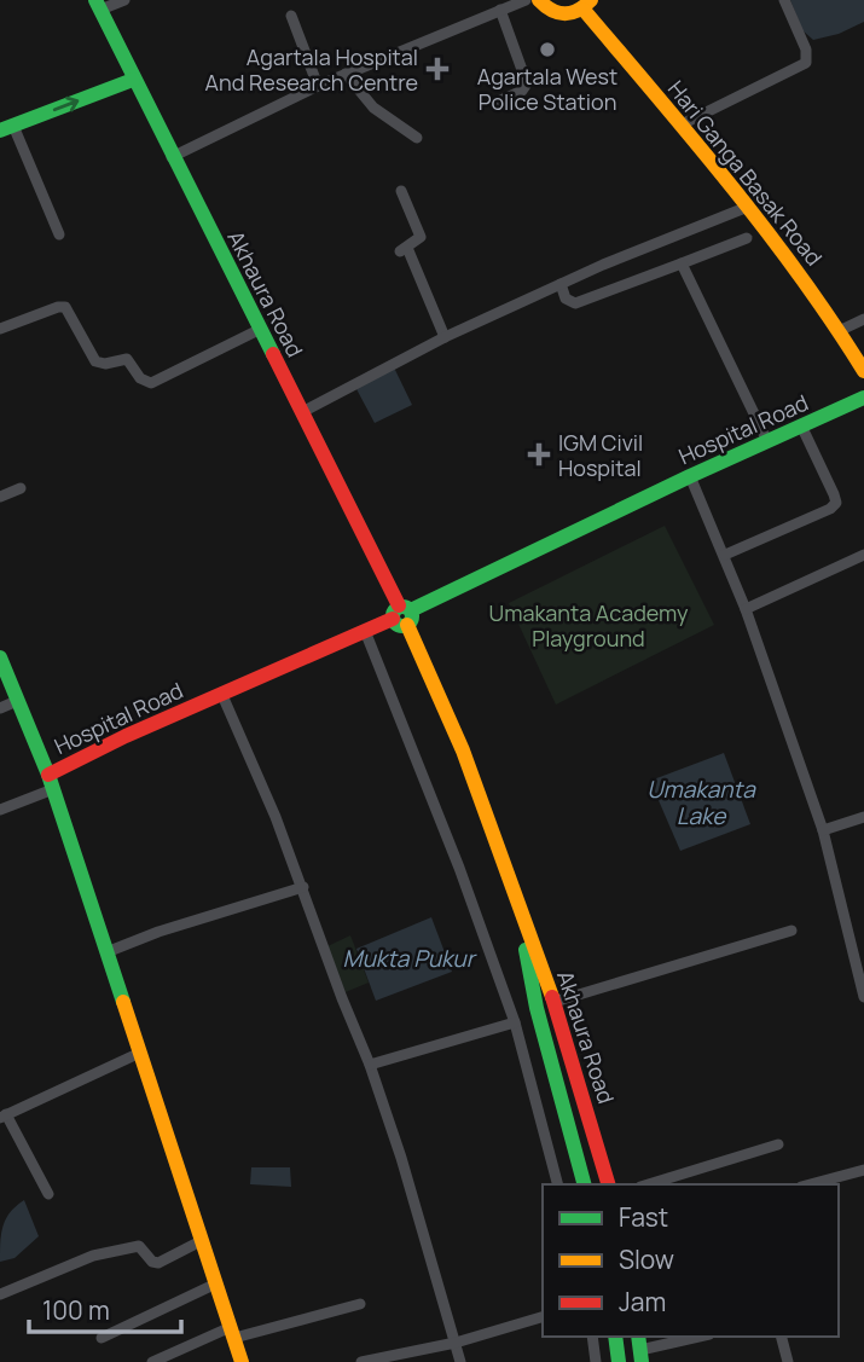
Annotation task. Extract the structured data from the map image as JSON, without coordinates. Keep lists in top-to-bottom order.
{
  "streets": {
    "main road": ["Hari Ganga Basak Road", "Akhaura Road", "Hospital Road"]
  },
  "crossings": [
    ["Akhaura Road", "Hospital Road"]
  ],
  "water": ["Umakanta Lake", "Mukta Pukur"],
  "parks": ["Umakanta Academy Playground"],
  "places": {
    "other": ["Agartala West Police Station"],
    "health": ["Agartala Hospital And Research Centre", "IGM Civil Hospital"]
  },
  "legend": ["Fast", "Slow", "Jam"],
  "scale_bar": "100 m"
}
